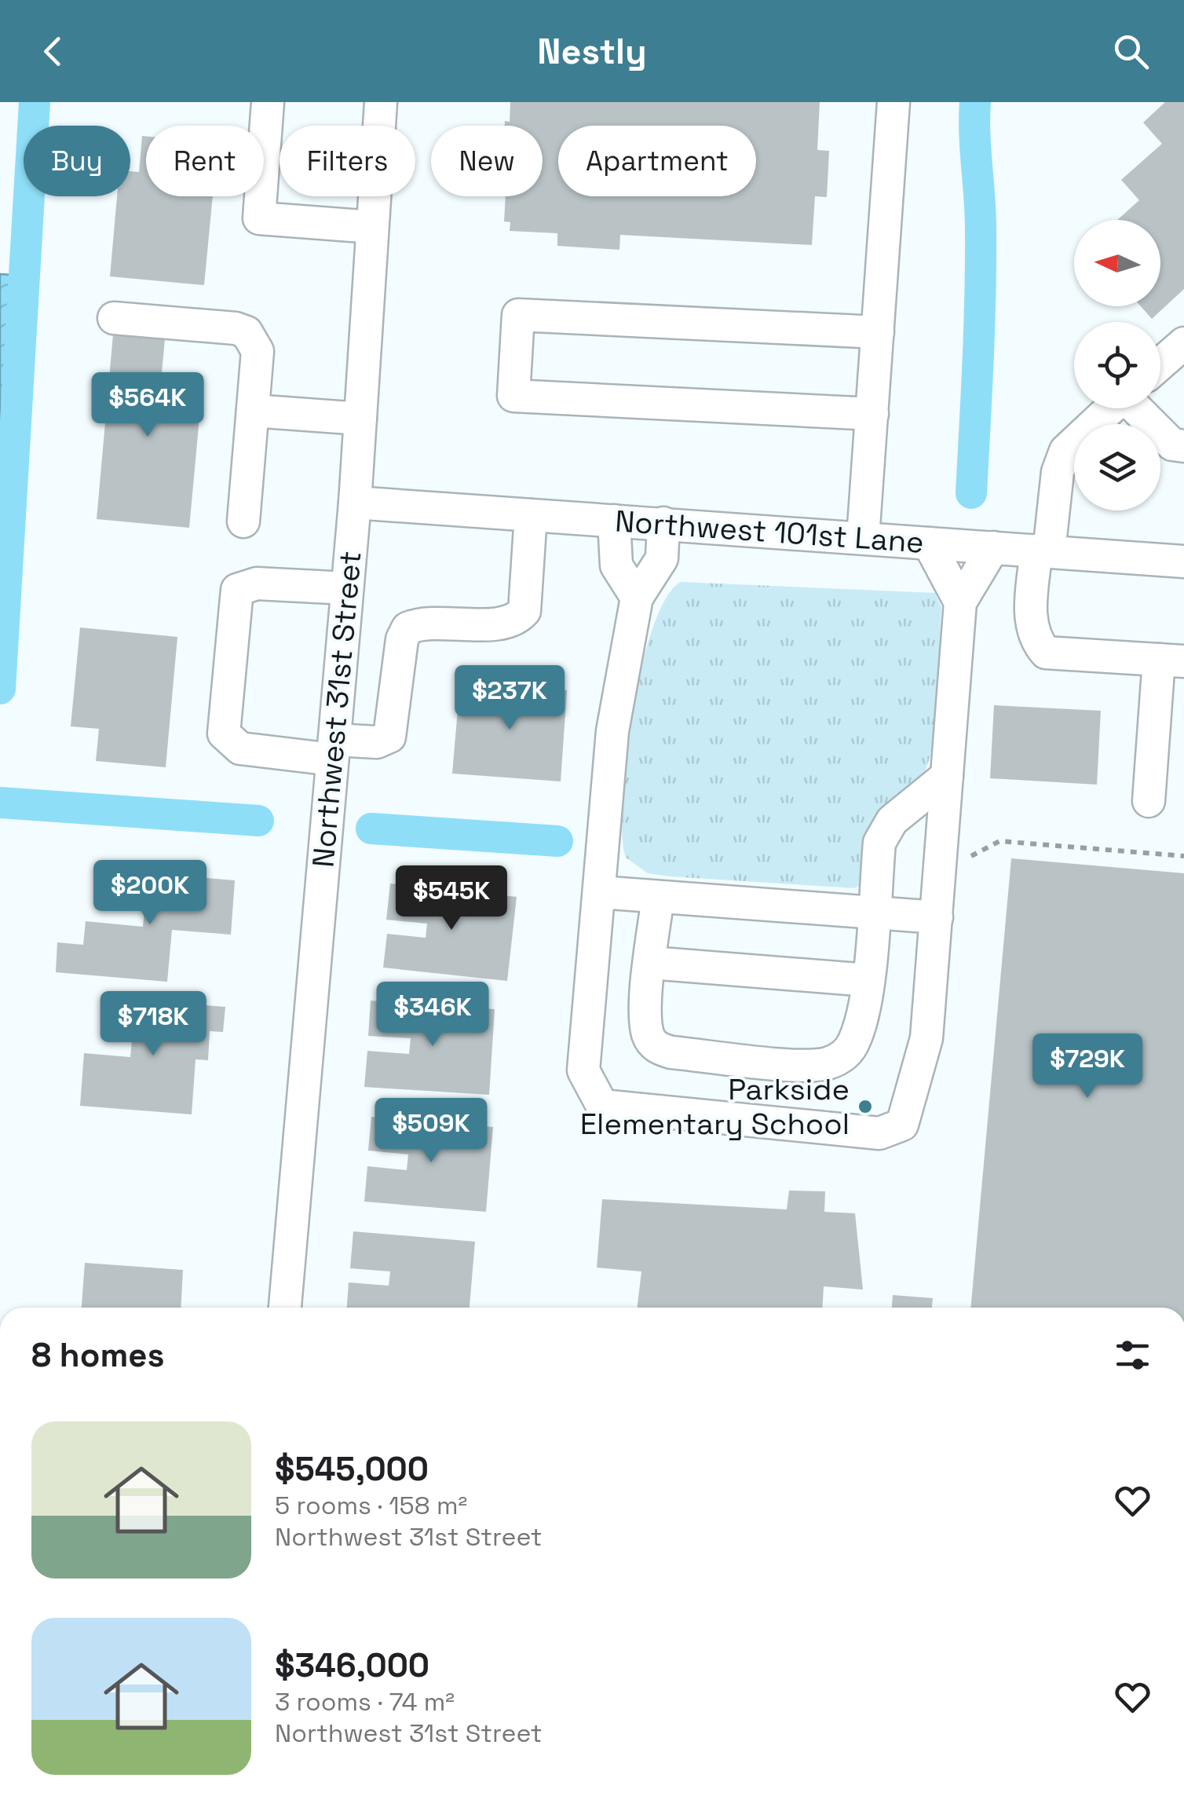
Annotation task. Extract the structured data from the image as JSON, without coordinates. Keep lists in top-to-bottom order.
{
  "streets": {
    "street": ["Northwest 101st Lane", "Northwest 31st Street"]
  },
  "crossings": [
    ["Northwest 101st Lane", "Northwest 31st Street"]
  ],
  "places": ["Parkside Elementary School"],
  "north": "left",
  "page": {
    "header": "Nestly",
    "chip": [
      "Buy",
      "Rent",
      "Filters",
      "New",
      "Apartment"
    ],
    "price": [
      "$564K",
      "$237K",
      "$200K",
      "$545K",
      "$346K",
      "$718K",
      "$729K",
      "$509K"
    ],
    "heading": "8 homes",
    "list": [
      {
        "name": "$545,000",
        "note": "5 rooms · 158 m² · Northwest 31st Street"
      },
      {
        "name": "$346,000",
        "note": "3 rooms · 74 m² · Northwest 31st Street"
      }
    ]
  }
}
